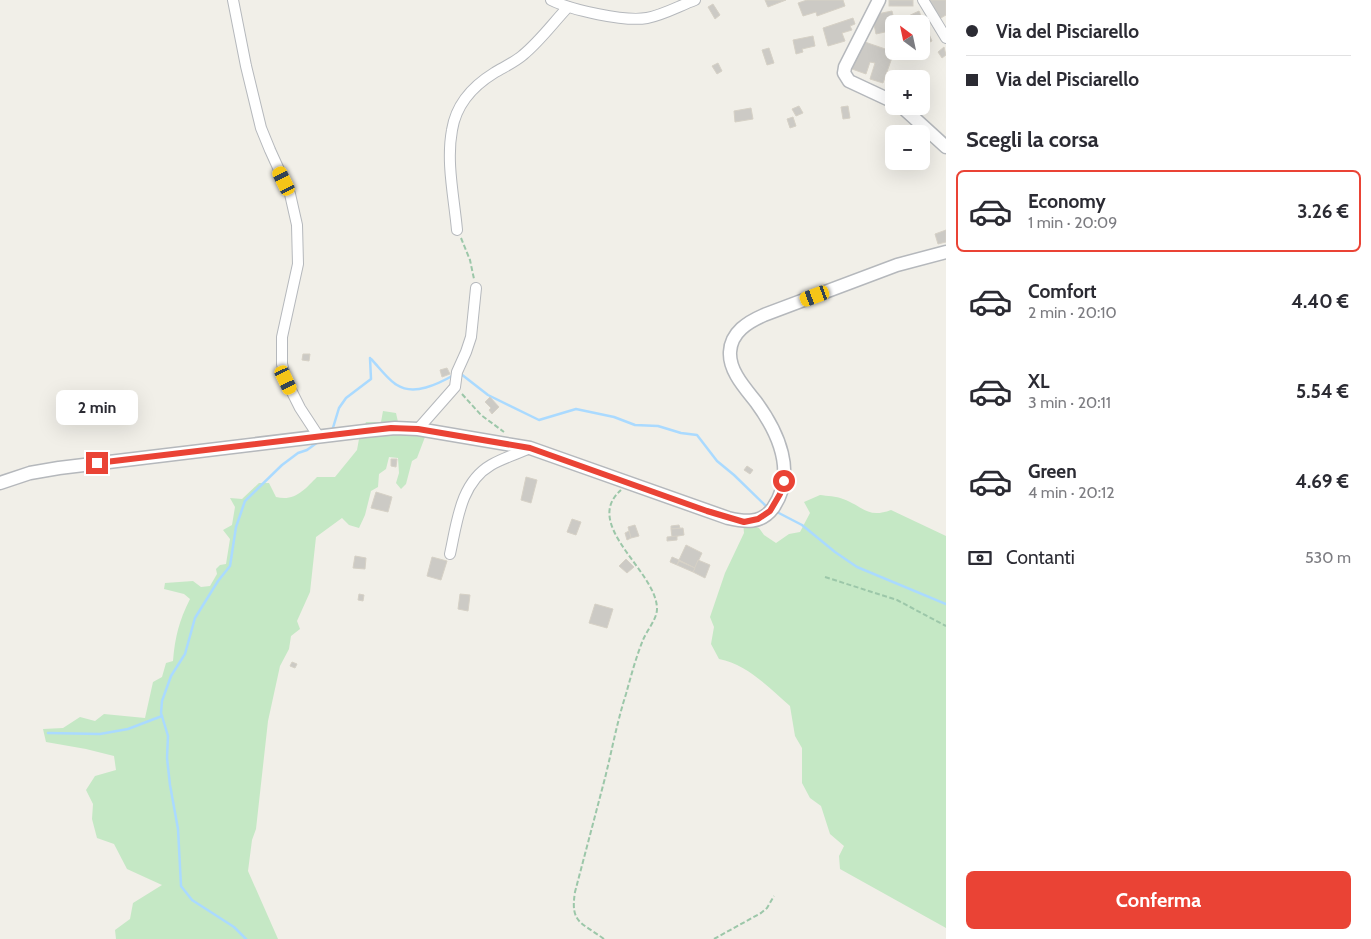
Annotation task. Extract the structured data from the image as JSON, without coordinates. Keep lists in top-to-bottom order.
{
  "north": "top left",
  "page": {
    "banner": ["Via del Pisciarello", "Via del Pisciarello"],
    "map_buttons": ["+", "−"],
    "heading": "Scegli la corsa",
    "list": [
      {
        "name": "Economy",
        "note": "1 min · 20:09",
        "value": "3.26 €"
      },
      {
        "name": "Comfort",
        "note": "2 min · 20:10",
        "value": "4.40 €"
      },
      {
        "name": "XL",
        "note": "3 min · 20:11",
        "value": "5.54 €"
      },
      {
        "name": "Green",
        "note": "4 min · 20:12",
        "value": "4.69 €"
      }
    ],
    "bubble": "2 min",
    "pay": ["Contanti", "530 m"],
    "buttons": "Conferma"
  }
}
